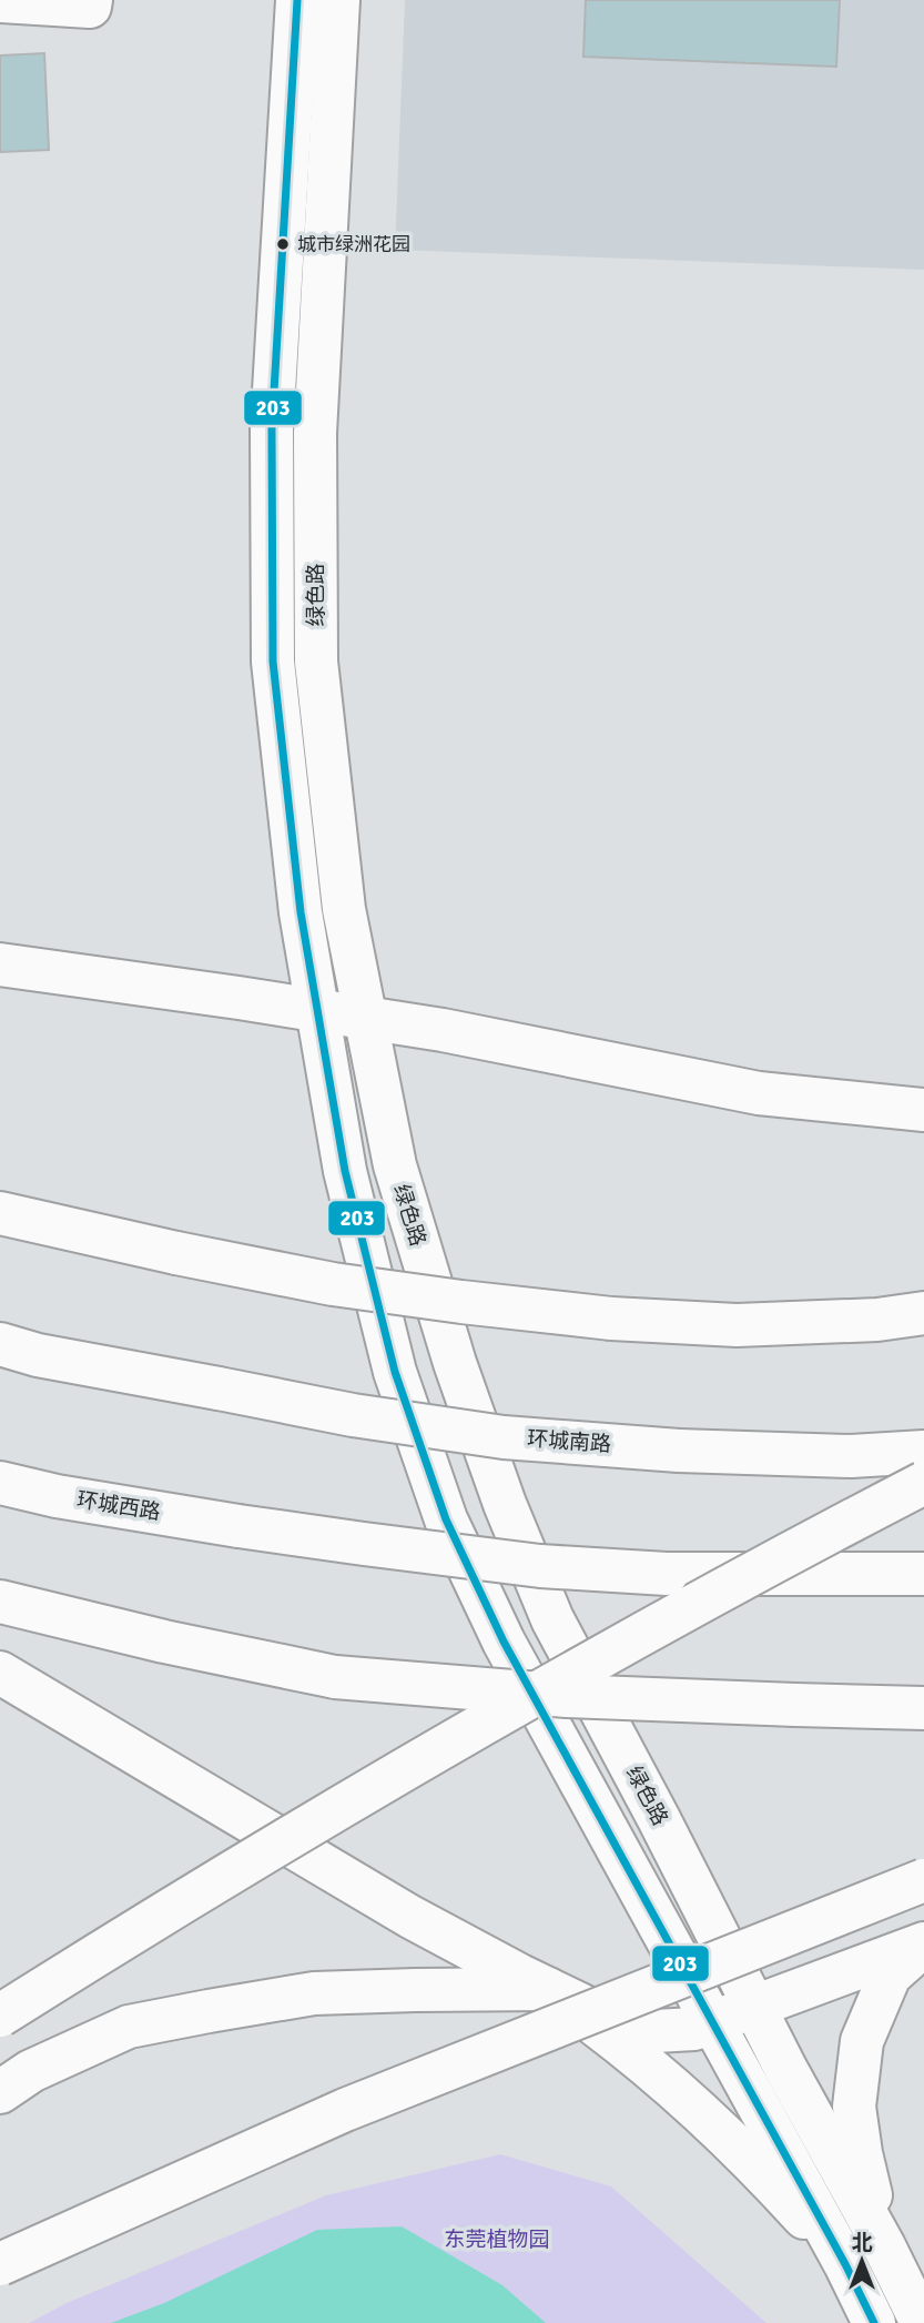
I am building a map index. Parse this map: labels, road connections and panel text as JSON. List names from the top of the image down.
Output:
{
  "streets": {
    "main road": ["绿色路", "环城南路", "环城西路"]
  },
  "parks": ["东莞植物园"],
  "places": ["城市绿洲花园"],
  "lines": ["transit line 203"],
  "north": "top"
}
